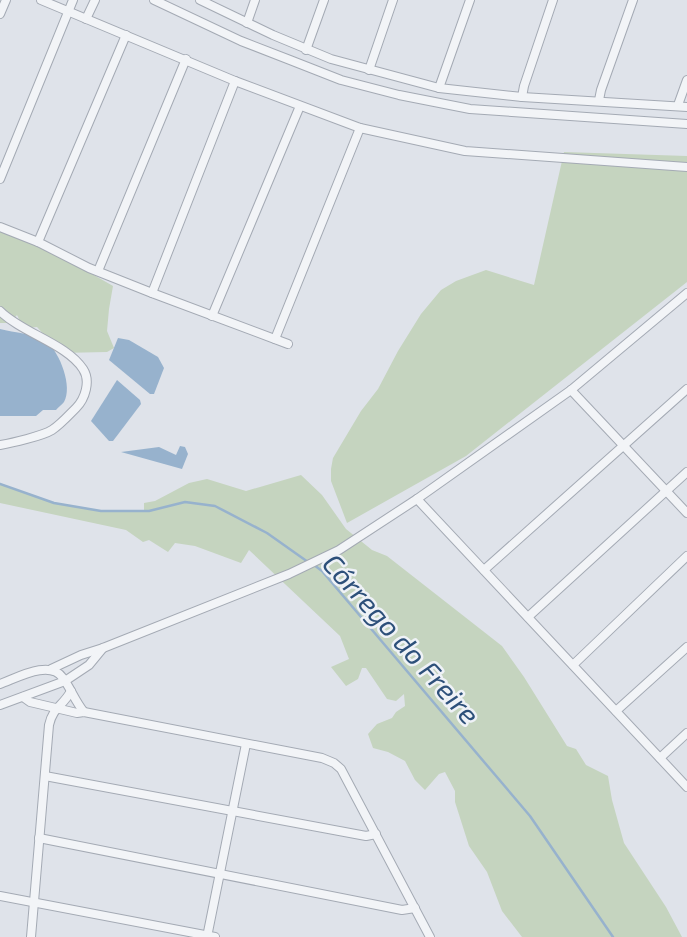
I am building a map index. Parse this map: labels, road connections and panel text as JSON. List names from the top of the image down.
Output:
{
  "water": ["Córrego do Freire"]
}
